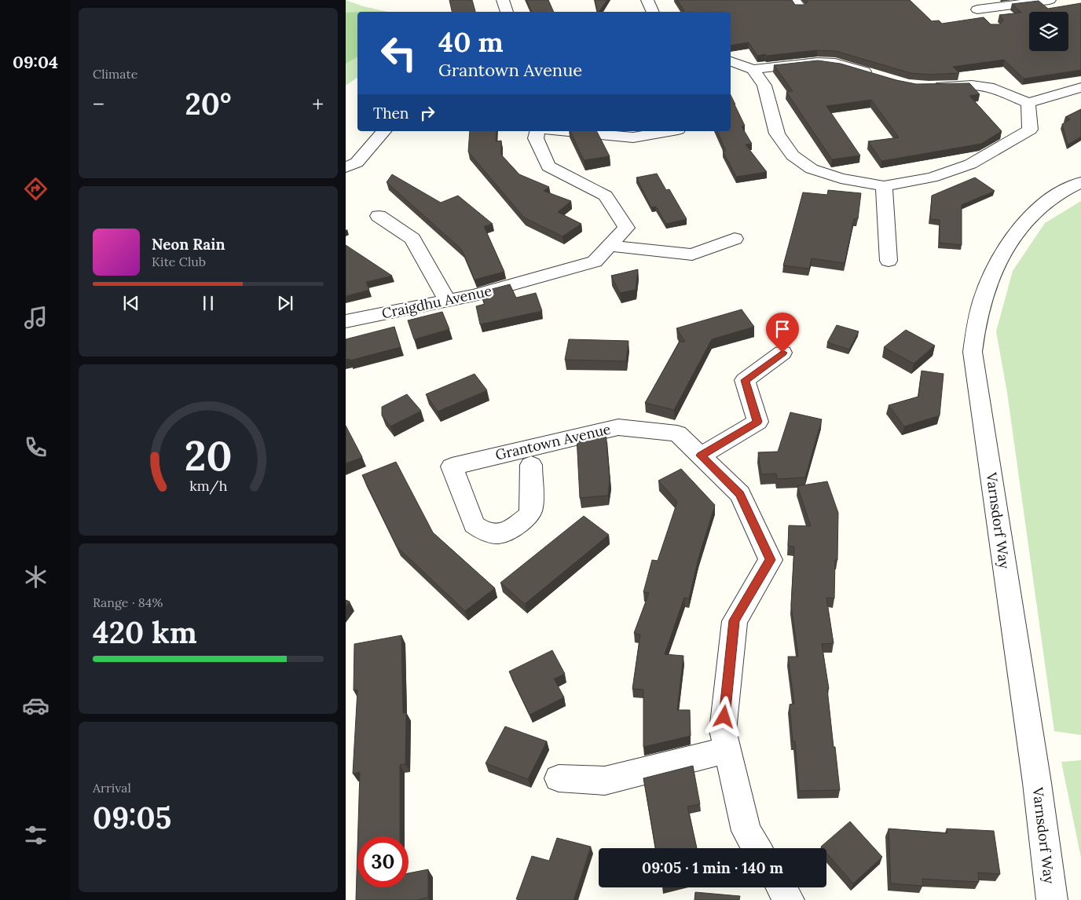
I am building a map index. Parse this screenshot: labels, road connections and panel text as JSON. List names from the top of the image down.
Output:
{
  "streets": {
    "street": ["Craigdhu Avenue", "Grantown Avenue", "Varnsdorf Way"]
  },
  "page": {
    "tabs": "09:04",
    "tile": [
      "Climate",
      ["Range · 84%", "420 km"],
      ["Arrival", "09:05"]
    ],
    "turn": ["40 m", "Grantown Avenue"],
    "heat": ["−", "20°", "+"],
    "then": "Then",
    "song": ["Neon Rain", "Kite Club"],
    "limit": "30",
    "trip": "09:05 · 1 min · 140 m",
    "gauge": ["20", "km/h"]
  }
}
